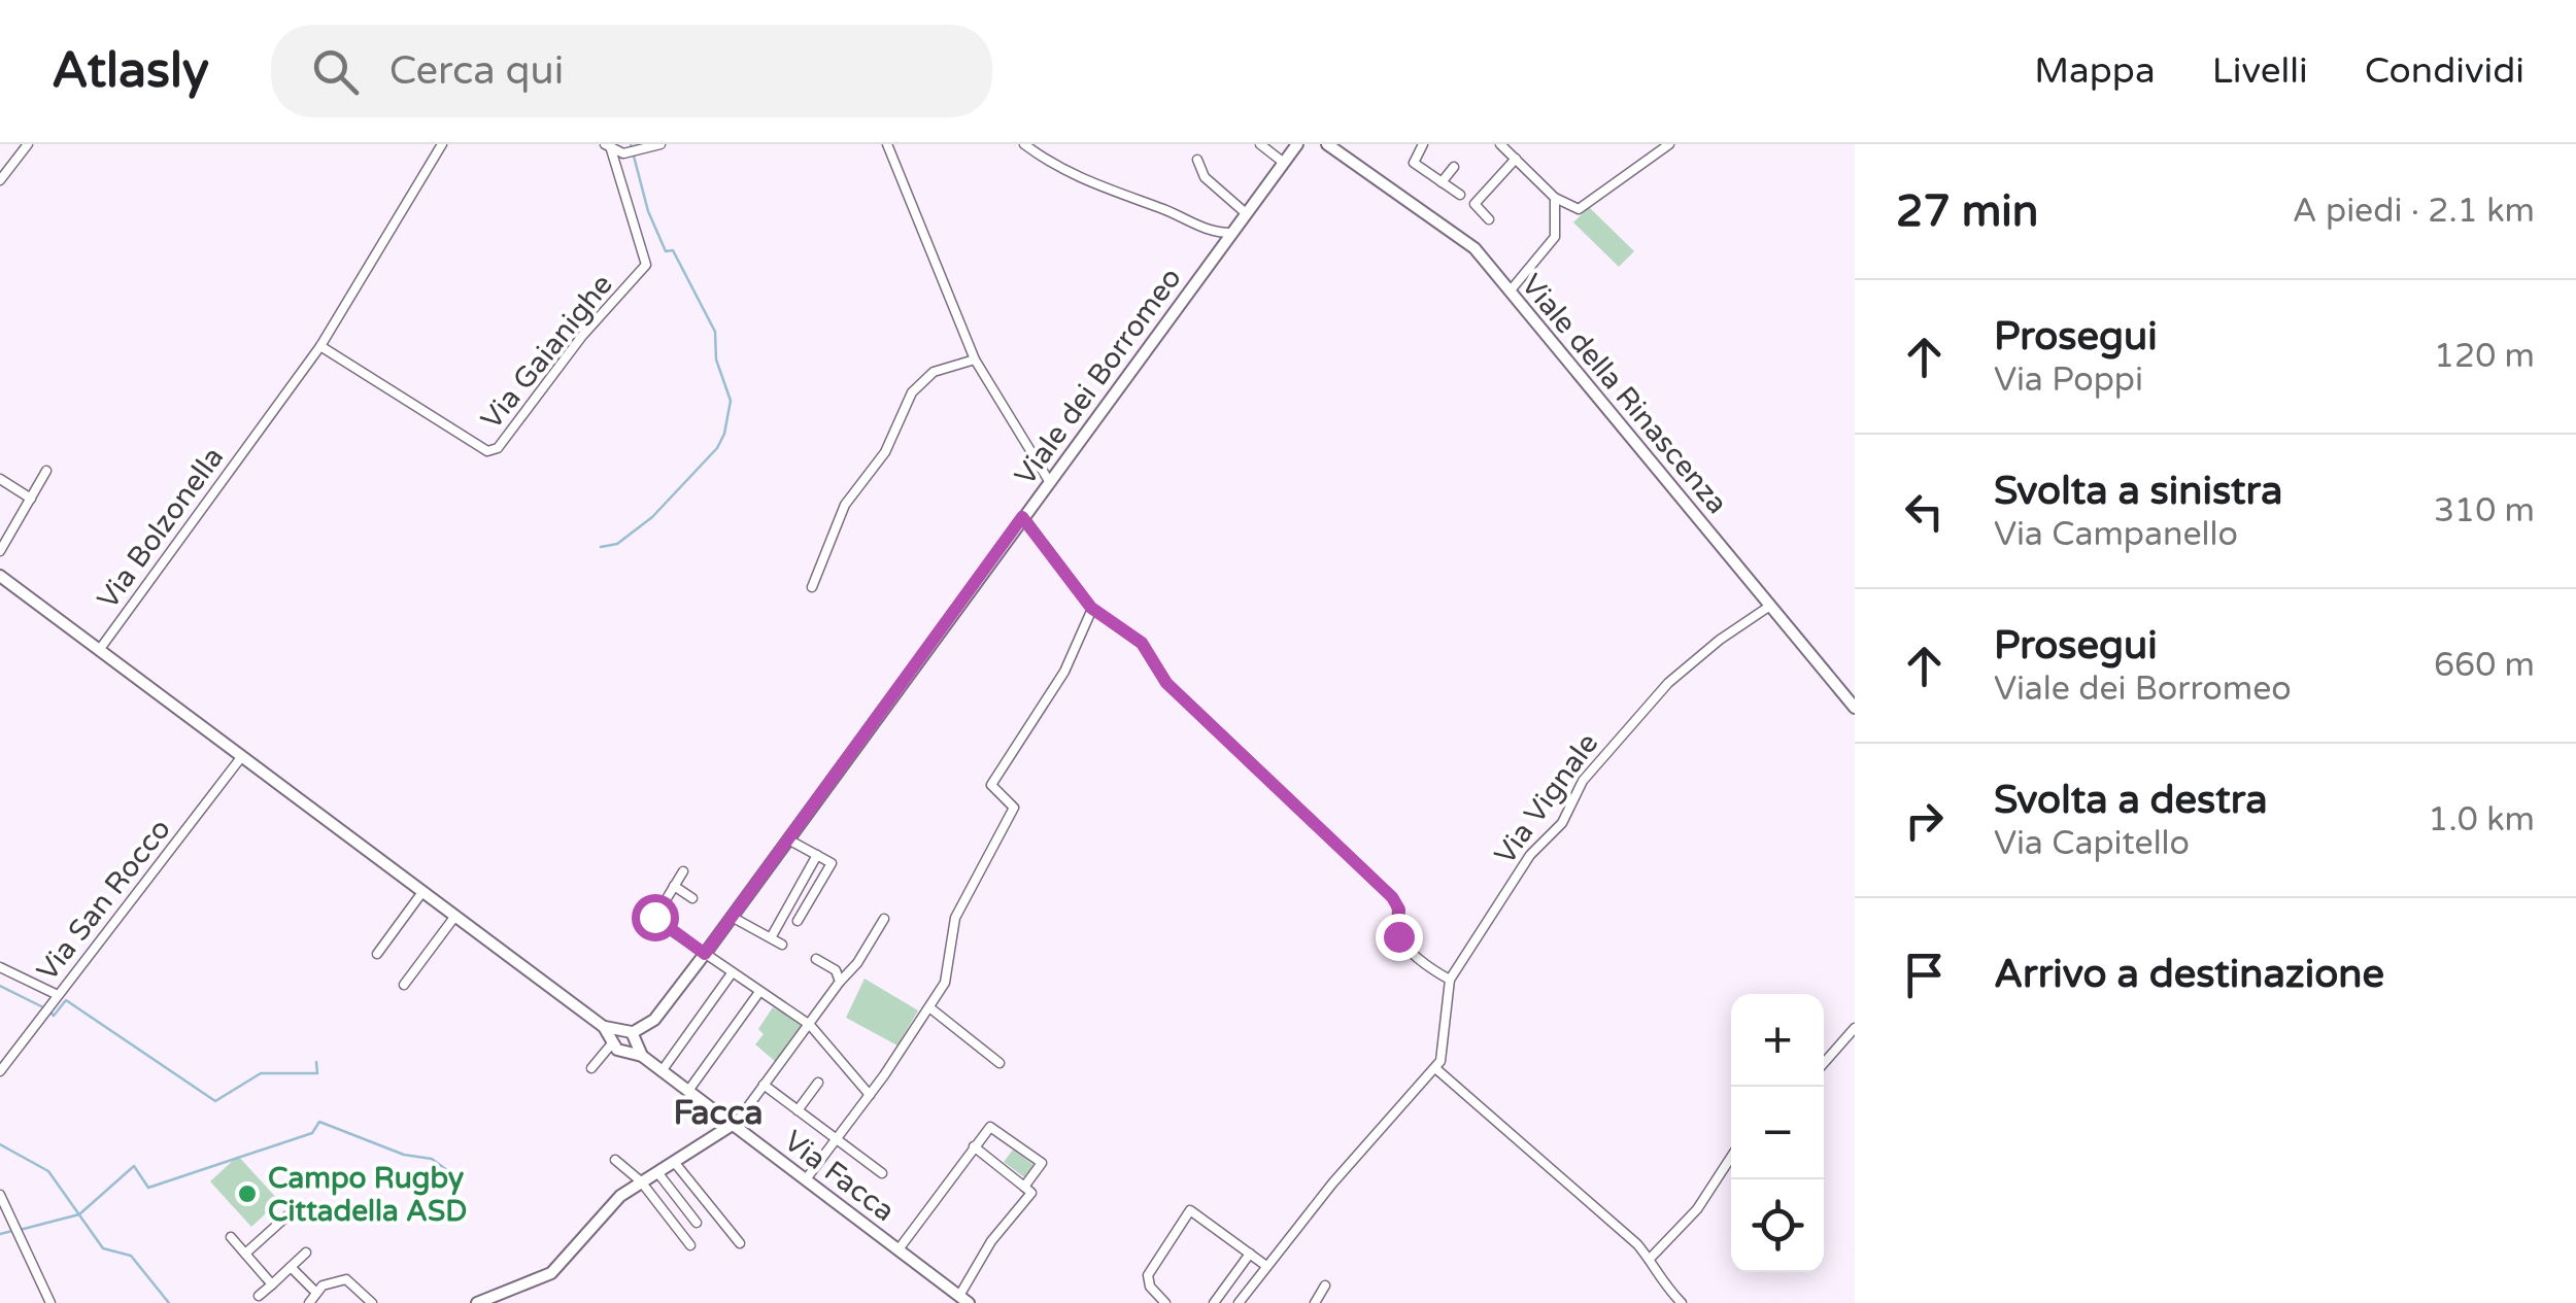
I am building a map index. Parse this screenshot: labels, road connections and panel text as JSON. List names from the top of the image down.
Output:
{
  "streets": {
    "main road": [
      "Viale dei Borromeo",
      "Viale della Rinascenza",
      "Via Bolzonella",
      "Via Facca"
    ],
    "street": ["Via Gaianighe", "Via Vignale", "Via San Rocco"]
  },
  "crossings": [
    ["Via Gaianighe", "Via Bolzonella"],
    ["Viale dei Borromeo", "Via Bolzonella"],
    ["Viale dei Borromeo", "Via Facca"],
    ["Viale della Rinascenza", "Via Vignale"],
    ["Via Bolzonella", "Via San Rocco"],
    ["Via Bolzonella", "Via Facca"]
  ],
  "districts": ["Facca"],
  "places": ["Campo Rugby Cittadella ASD"],
  "page": {
    "header": "Atlasly",
    "search": "Cerca qui",
    "nav": ["Mappa", "Livelli", "Condividi"],
    "heading": ["27 min", "A piedi · 2.1 km"],
    "list": [
      ["Prosegui", "Via Poppi", "120 m"],
      ["Svolta a sinistra", "Via Campanello", "310 m"],
      ["Prosegui", "Viale dei Borromeo", "660 m"],
      ["Svolta a destra", "Via Capitello", "1.0 km"],
      "Arrivo a destinazione"
    ],
    "map_buttons": ["+", "−"]
  }
}
